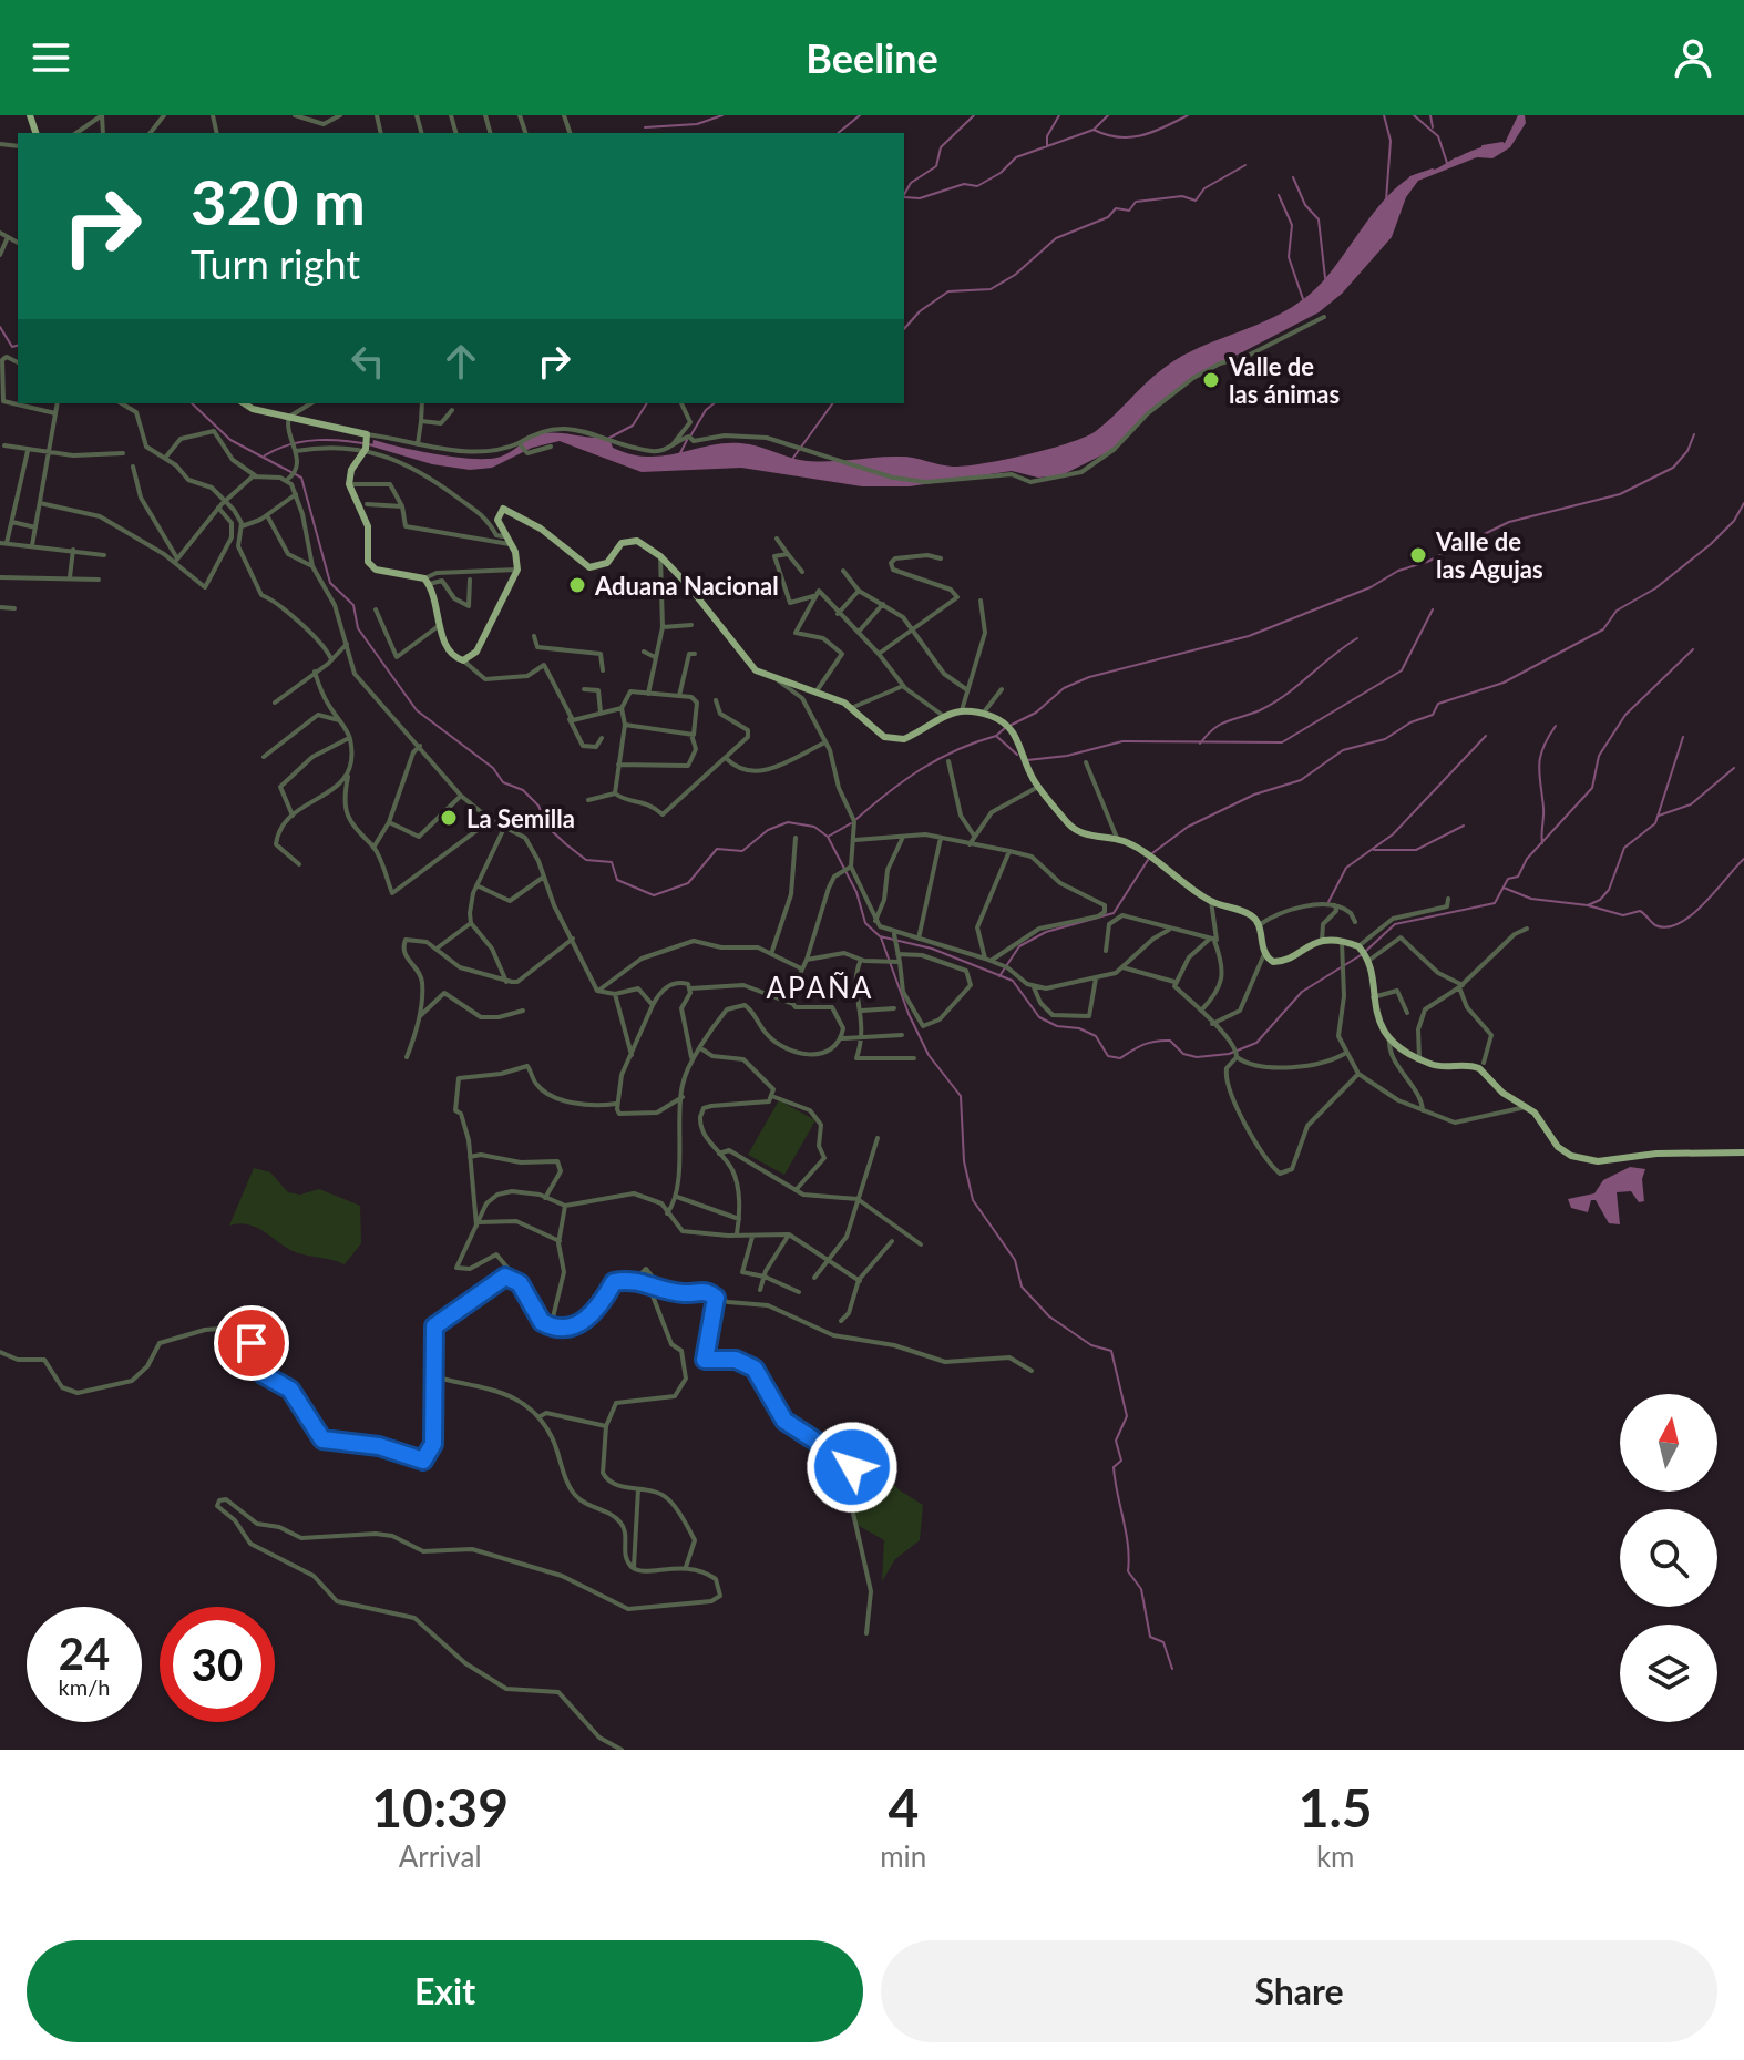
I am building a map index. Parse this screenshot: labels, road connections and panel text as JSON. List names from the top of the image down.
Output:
{
  "districts": ["APAÑA"],
  "places": [
    "Valle de las ánimas",
    "Valle de las Agujas",
    "Aduana Nacional",
    "La Semilla"
  ],
  "north": "top",
  "page": {
    "header": "Beeline",
    "turn": ["320 m", "Turn right"],
    "speed": "24 km/h",
    "limit": "30",
    "eta": [
      "10:39",
      "Arrival",
      "4",
      "min",
      "1.5",
      "km"
    ],
    "buttons": ["Exit", "Share"]
  }
}
